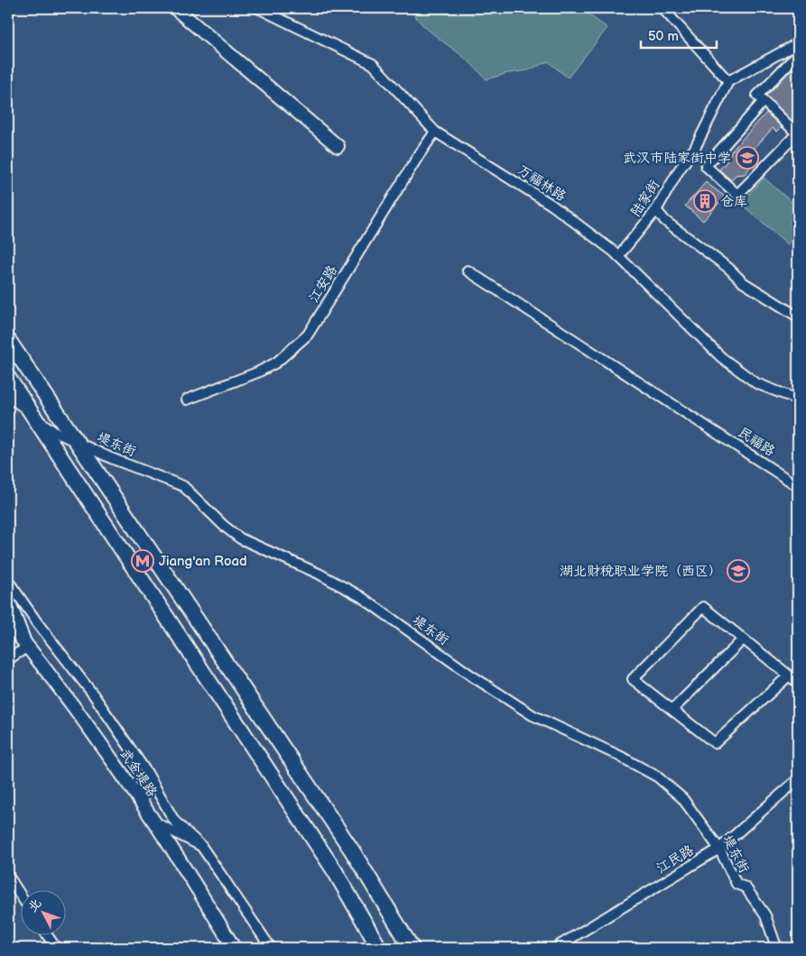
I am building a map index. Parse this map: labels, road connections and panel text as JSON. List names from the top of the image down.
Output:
{
  "streets": {
    "street": [
      "万福林路",
      "陆家街",
      "江安路",
      "民福路",
      "堤东街",
      "武金堤路",
      "江民路"
    ]
  },
  "crossings": [
    ["万福林路", "陆家街"],
    ["万福林路", "江安路"],
    ["堤东街", "江民路"]
  ],
  "places": {
    "school or university": ["武汉市陆家街中学", "湖北财税职业学院（西区）"],
    "building": ["仓库"],
    "metro station": ["Jiang'an Road"]
  },
  "scale_bar": "50 m",
  "north": "top left"
}
